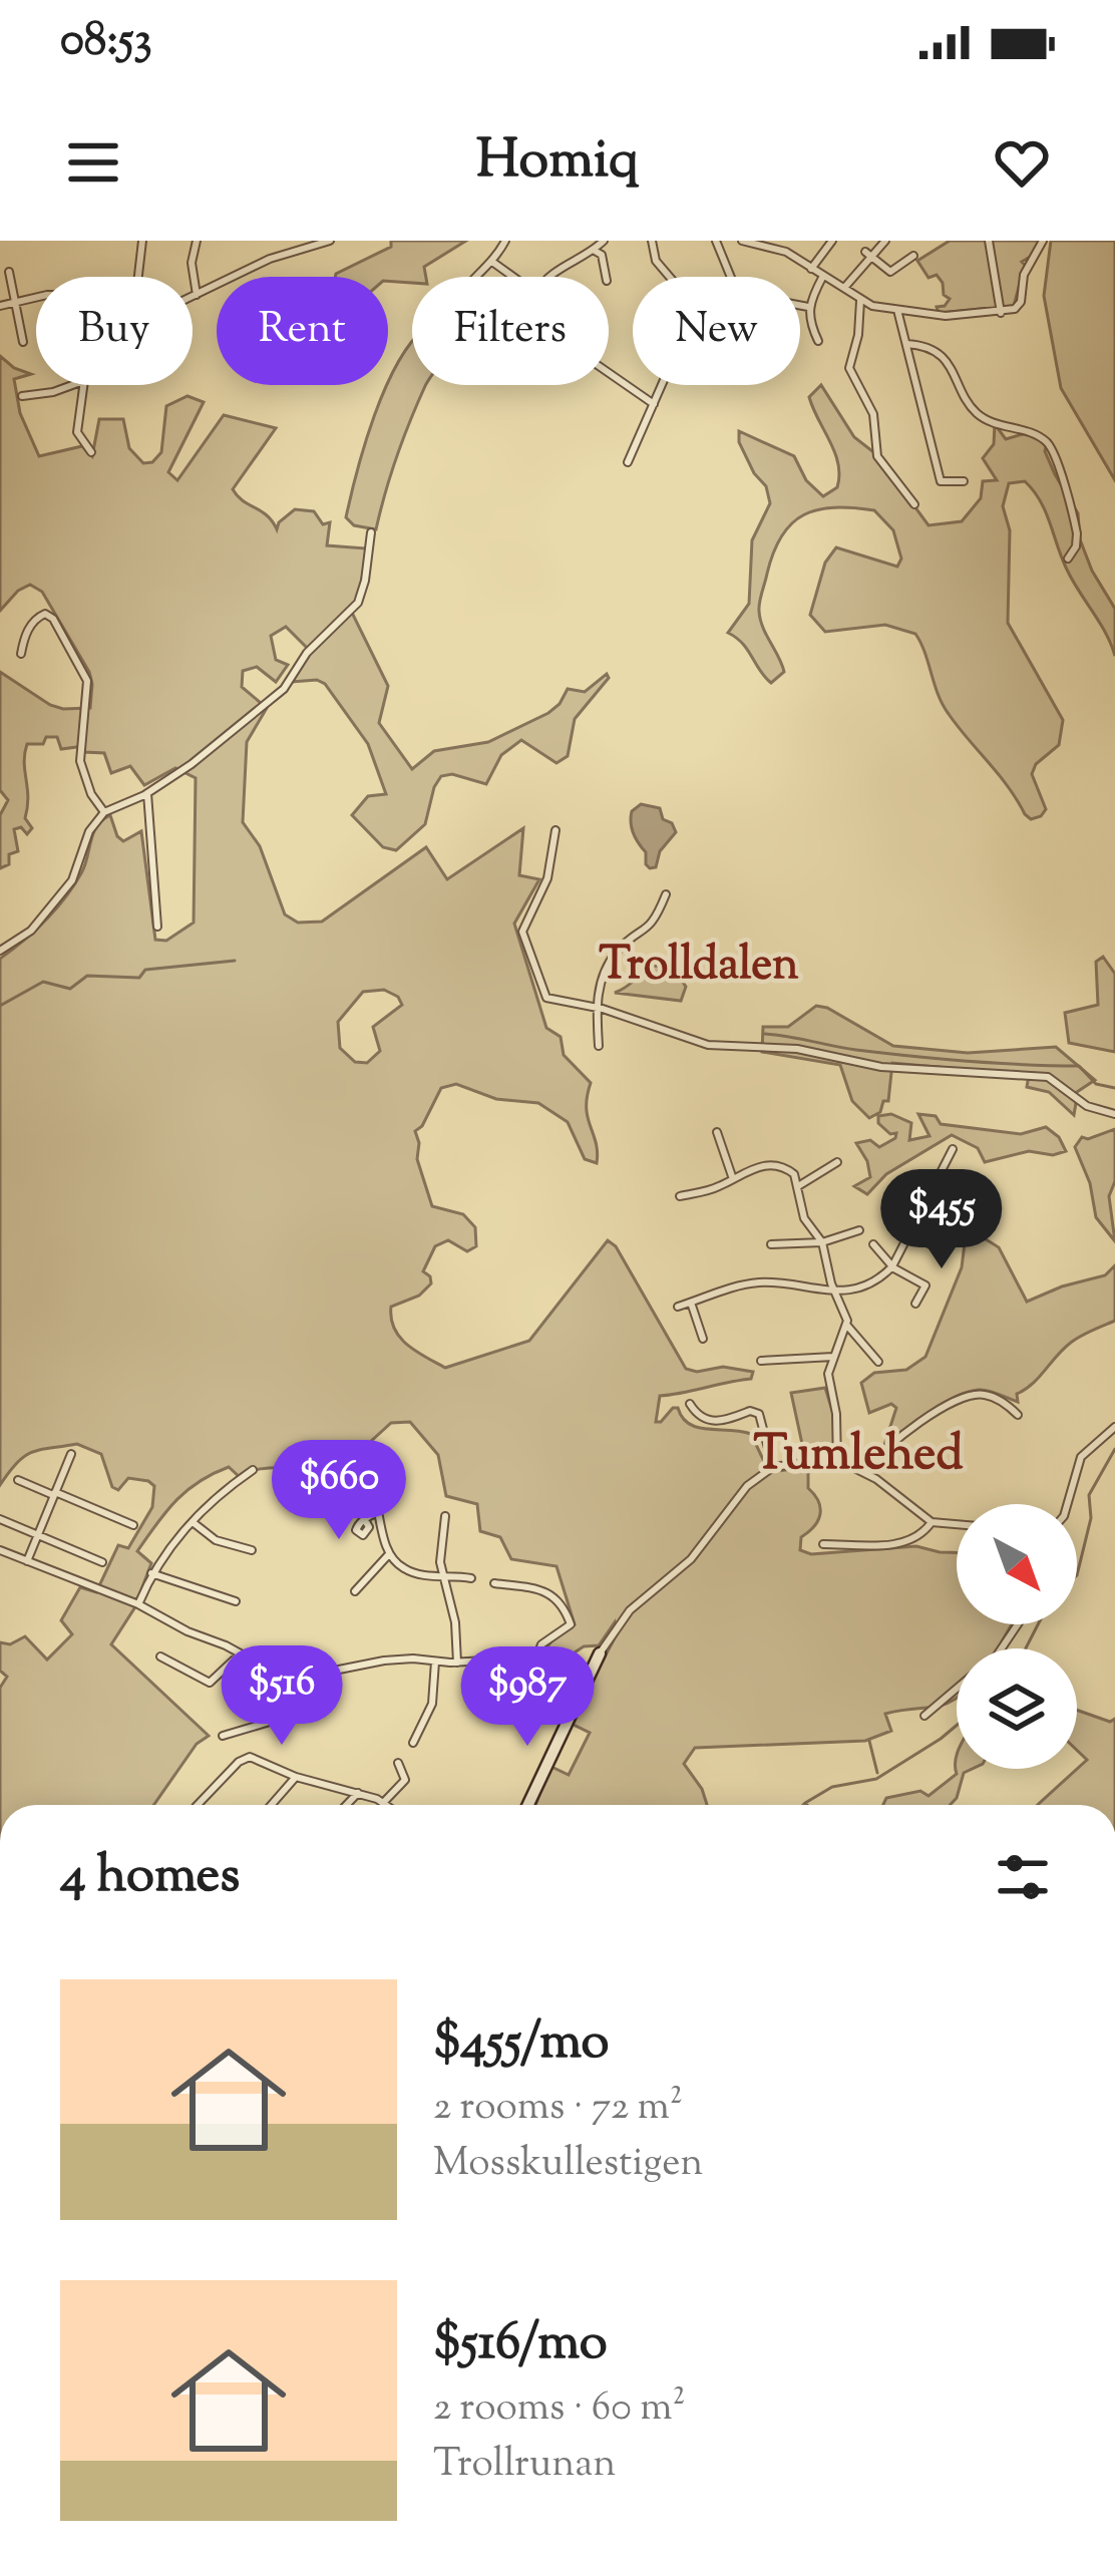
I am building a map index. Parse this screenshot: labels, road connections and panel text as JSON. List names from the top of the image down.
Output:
{
  "districts": ["Trolldalen", "Tumlehed"],
  "north": "bottom right",
  "page": {
    "status": "08:53",
    "header": "Homiq",
    "chip": [
      "Buy",
      "Rent",
      "Filters",
      "New"
    ],
    "price": [
      "$455",
      "$660",
      "$516",
      "$987"
    ],
    "heading": "4 homes",
    "list": [
      {
        "name": "$455/mo",
        "note": "2 rooms · 72 m² · Mosskullestigen"
      },
      {
        "name": "$516/mo",
        "note": "2 rooms · 60 m² · Trollrunan"
      }
    ]
  }
}
